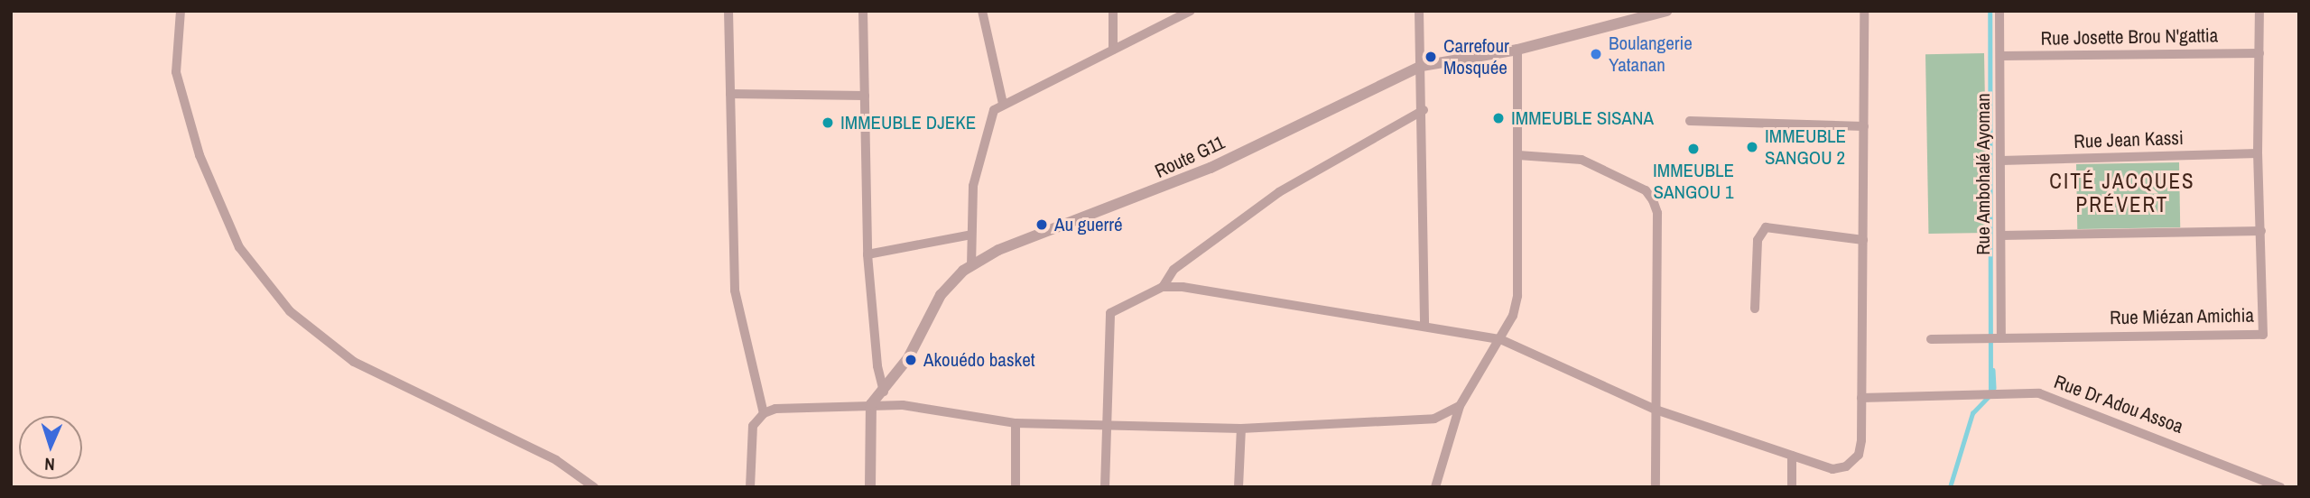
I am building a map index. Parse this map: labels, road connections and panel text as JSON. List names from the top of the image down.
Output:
{
  "streets": {
    "street": [
      "Rue Josette Brou N'gattia",
      "Rue Jean Kassi",
      "Route G11",
      "Rue Ambohalé Ayoman",
      "Rue Miézan Amichia",
      "Rue Dr Adou Assoa"
    ]
  },
  "crossings": [
    ["Rue Josette Brou N'gattia", "Rue Ambohalé Ayoman"],
    ["Rue Josette Brou N'gattia", "Rue Miézan Amichia"],
    ["Rue Jean Kassi", "Rue Ambohalé Ayoman"],
    ["Rue Jean Kassi", "Rue Miézan Amichia"],
    ["Rue Ambohalé Ayoman", "Rue Miézan Amichia"]
  ],
  "districts": ["CITÉ JACQUES PRÉVERT"],
  "places": [
    "Boulangerie Yatanan",
    "Carrefour Mosquée",
    "IMMEUBLE SISANA",
    "IMMEUBLE DJEKE",
    "IMMEUBLE SANGOU 2",
    "IMMEUBLE SANGOU 1",
    "Au guerré",
    "Akouédo basket"
  ],
  "north": "bottom"
}
